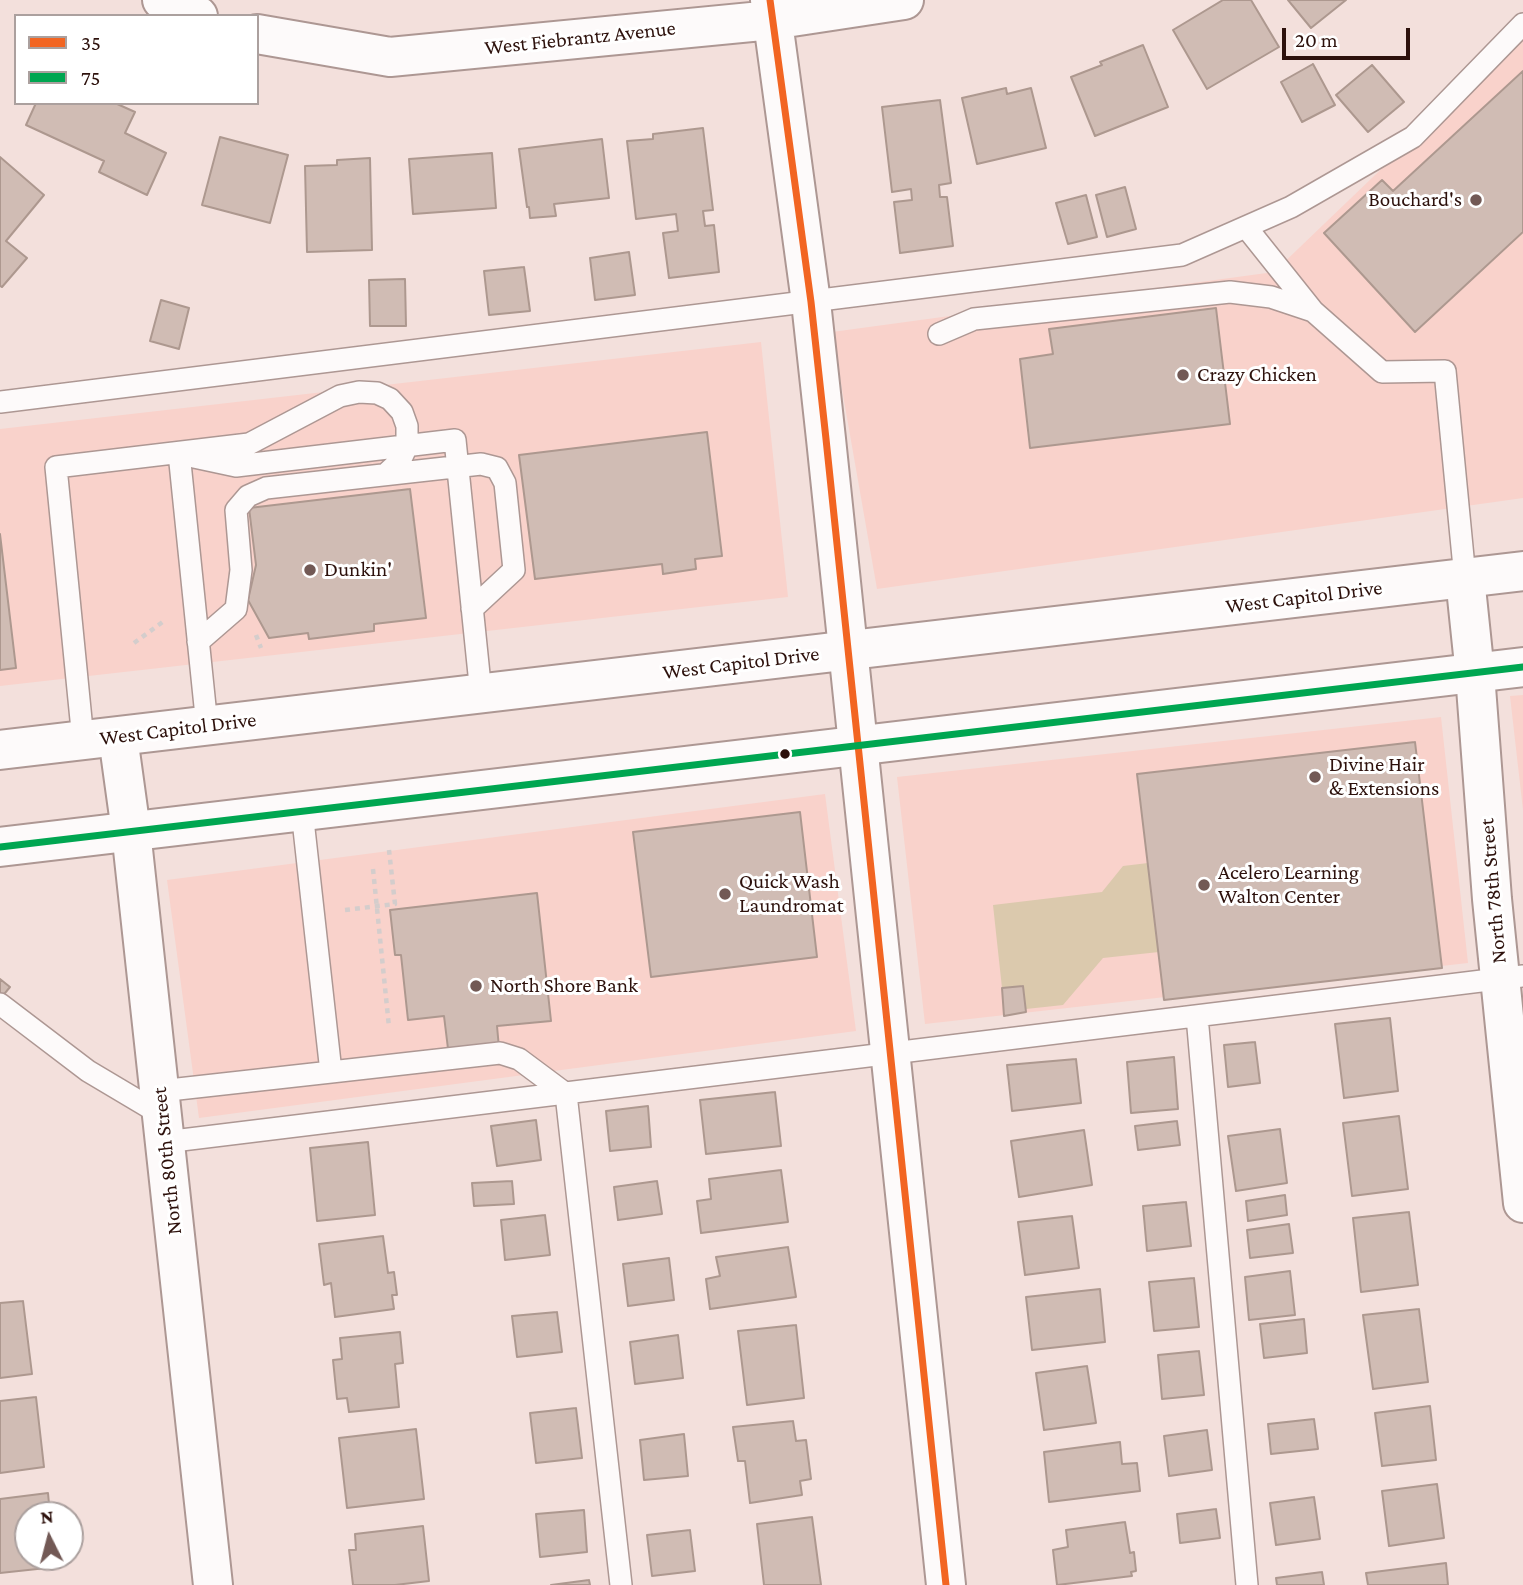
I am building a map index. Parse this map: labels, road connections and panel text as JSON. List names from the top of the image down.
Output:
{
  "streets": {
    "street": [
      "West Fiebrantz Avenue",
      "West Capitol Drive",
      "North 78th Street",
      "North 80th Street"
    ]
  },
  "crossings": [
    ["West Capitol Drive", "North 78th Street"],
    ["West Capitol Drive", "North 80th Street"]
  ],
  "places": [
    "Bouchard's",
    "Crazy Chicken",
    "Dunkin'",
    "Divine Hair & Extensions",
    "Acelero Learning Walton Center",
    "Quick Wash Laundromat",
    "North Shore Bank"
  ],
  "lines": ["transit line 35", "transit line 75"],
  "legend": ["35", "75"],
  "scale_bar": "20 m",
  "north": "top"
}
